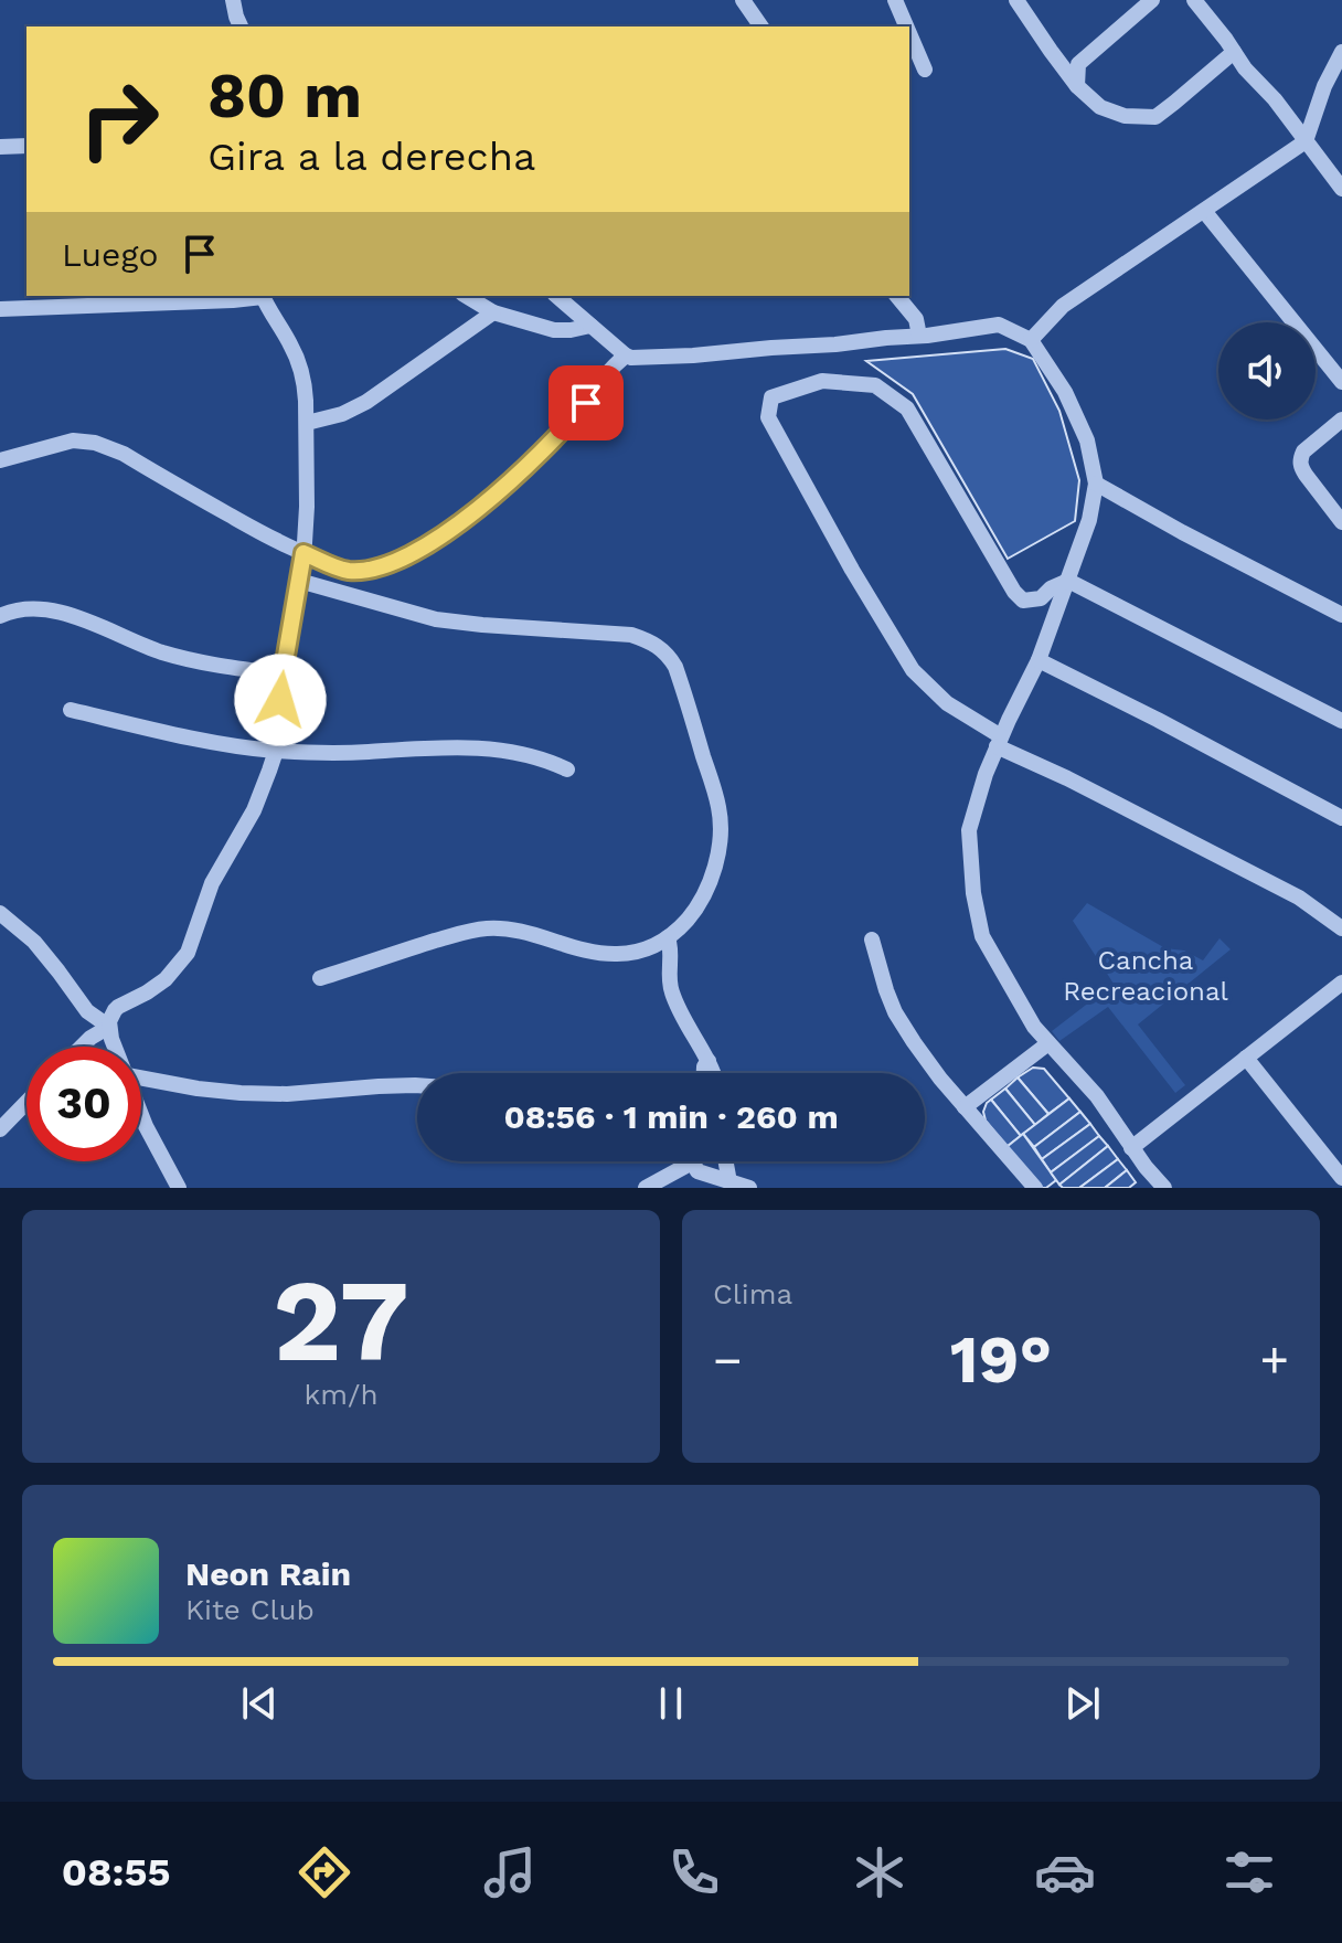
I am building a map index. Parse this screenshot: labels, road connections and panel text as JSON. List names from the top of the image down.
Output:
{
  "parks": ["Cancha Recreacional"],
  "page": {
    "turn": ["80 m", "Gira a la derecha"],
    "then": "Luego",
    "limit": "30",
    "trip": "08:56 · 1 min · 260 m",
    "tile": [
      ["27", "km/h"],
      "Clima"
    ],
    "heat": ["−", "19°", "+"],
    "song": ["Neon Rain", "Kite Club"],
    "tabs": "08:55"
  }
}
